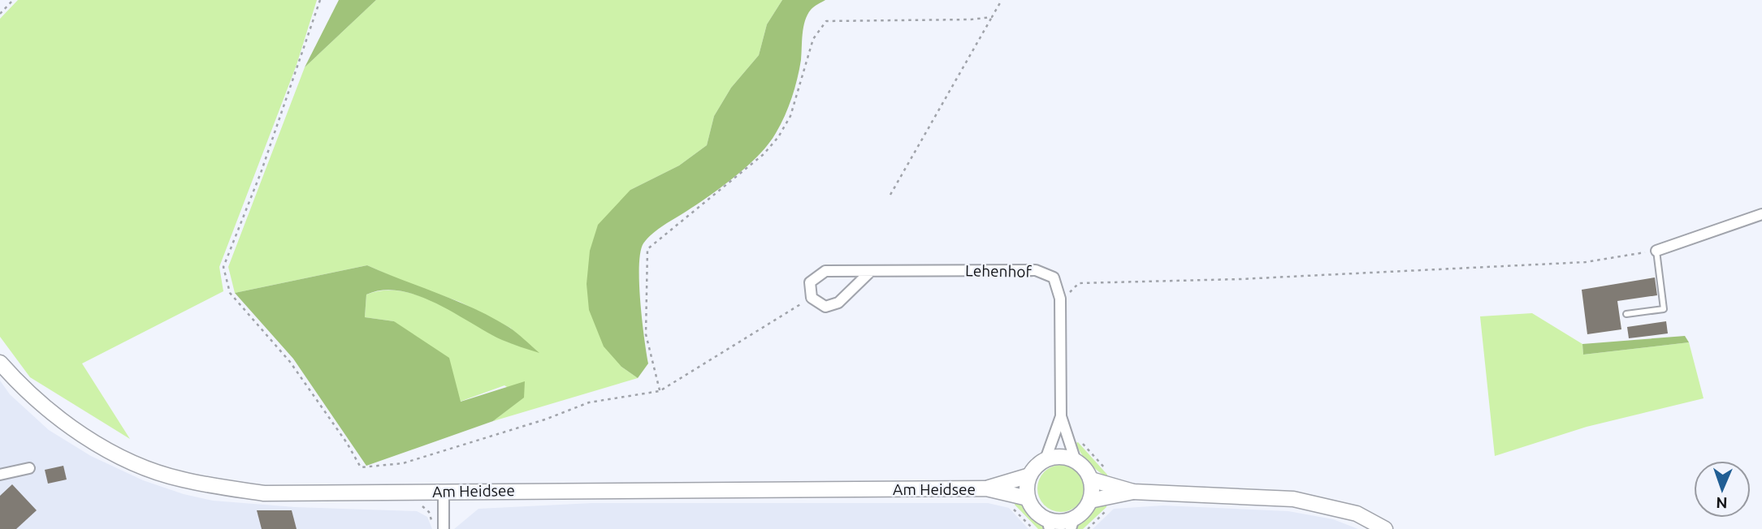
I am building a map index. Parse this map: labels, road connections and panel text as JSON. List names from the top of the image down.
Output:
{
  "streets": {
    "main road": ["Am Heidsee"],
    "street": ["Lehenhof"]
  },
  "crossings": [
    ["Lehenhof", "Am Heidsee"]
  ],
  "north": "bottom"
}
